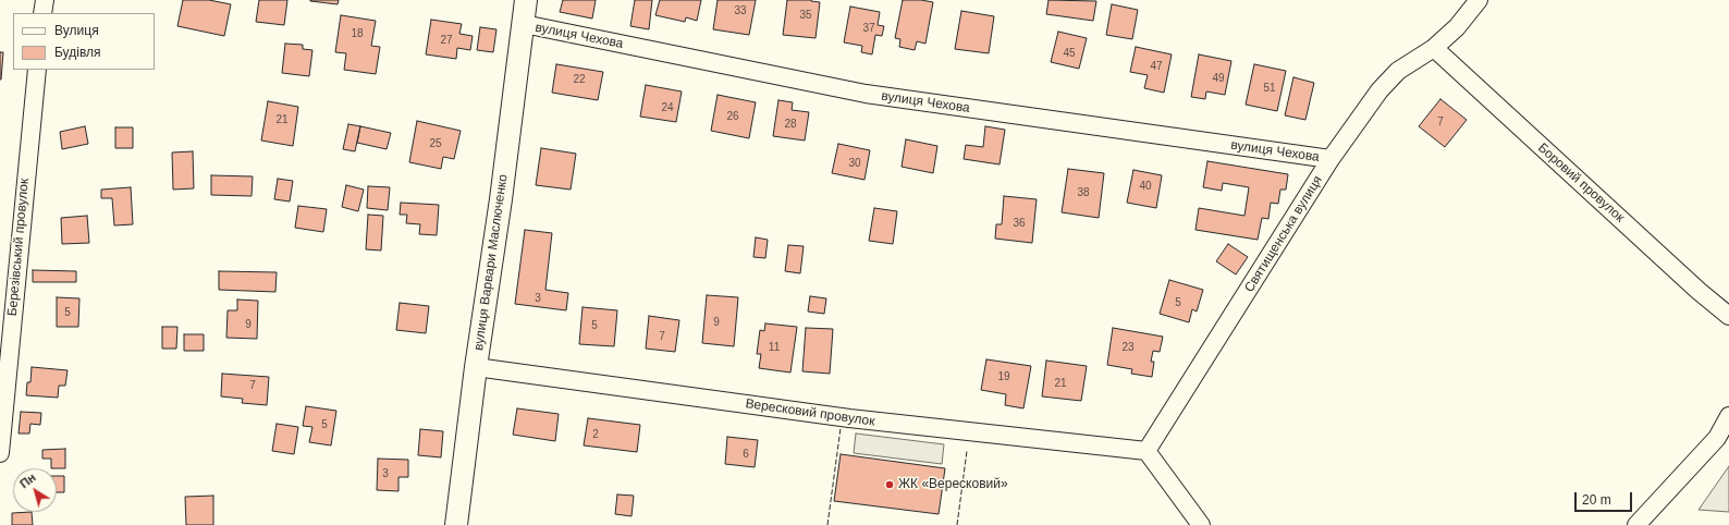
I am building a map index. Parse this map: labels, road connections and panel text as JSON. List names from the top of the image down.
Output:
{
  "streets": {
    "street": [
      "вулиця Чехова",
      "Боровий провулок",
      "Святищенська вулиця",
      "Березівський провулок",
      "вулиця Варвари Маслюченко",
      "Вересковий провулок"
    ]
  },
  "crossings": [
    ["вулиця Чехова", "Святищенська вулиця"],
    ["вулиця Чехова", "вулиця Варвари Маслюченко"],
    ["Боровий провулок", "Святищенська вулиця"],
    ["Святищенська вулиця", "Вересковий провулок"],
    ["вулиця Варвари Маслюченко", "Вересковий провулок"]
  ],
  "places": ["ЖК «Вересковий»"],
  "house_numbers": [
    "33",
    "35",
    "37",
    "18",
    "27",
    "45",
    "47",
    "49",
    "22",
    "51",
    "24",
    "26",
    "21",
    "7",
    "28",
    "25",
    "30",
    "40",
    "38",
    "36",
    "3",
    "5",
    "5",
    "9",
    "9",
    "5",
    "7",
    "11",
    "23",
    "19",
    "21",
    "7",
    "5",
    "2",
    "6",
    "3"
  ],
  "legend": ["Вулиця", "Будівля"],
  "scale_bar": "20 m",
  "north": "top left"
}
